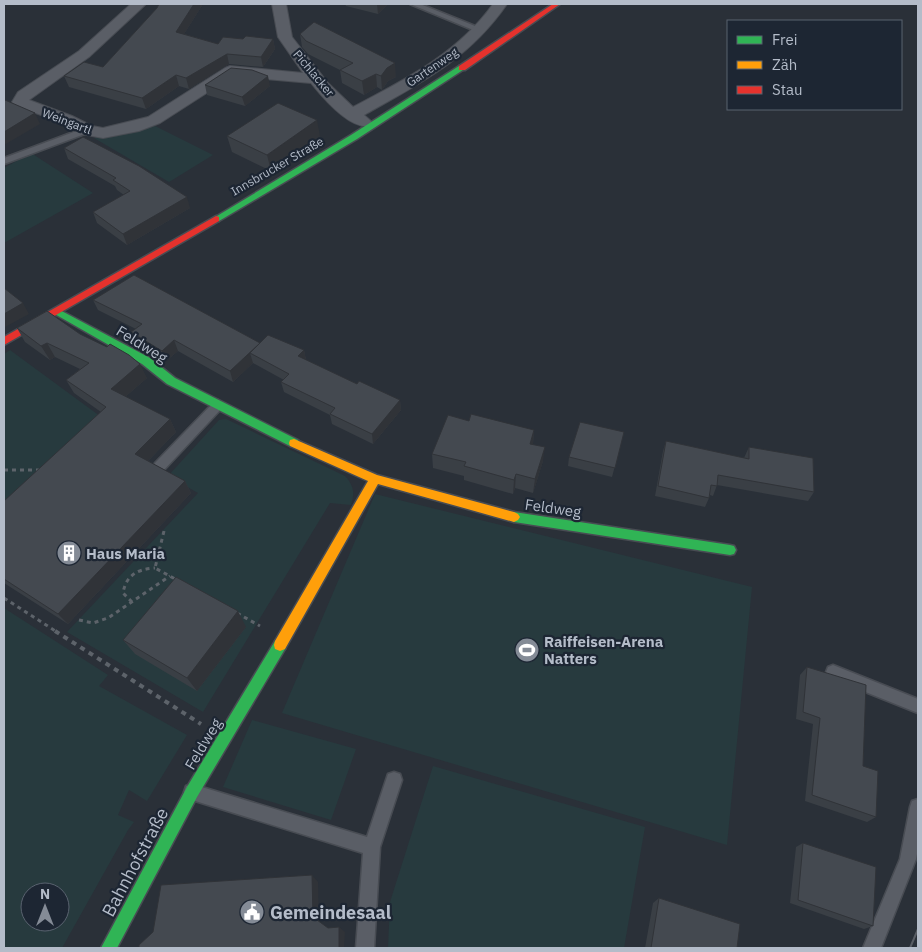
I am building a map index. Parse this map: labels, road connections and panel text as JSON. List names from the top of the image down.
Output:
{
  "streets": {
    "street": [
      "Gartenweg",
      "Pichlacker",
      "Weingartl",
      "Innsbrucker Straße",
      "Feldweg",
      "Bahnhofstraße"
    ]
  },
  "crossings": [
    ["Gartenweg", "Pichlacker"],
    ["Pichlacker", "Weingartl"],
    ["Pichlacker", "Innsbrucker Straße"],
    ["Innsbrucker Straße", "Feldweg"],
    ["Feldweg", "Bahnhofstraße"]
  ],
  "places": {
    "building": ["Haus Maria"],
    "sports": ["Raiffeisen-Arena Natters"],
    "public building": ["Gemeindesaal"]
  },
  "legend": ["Frei", "Zäh", "Stau"],
  "north": "top"
}
